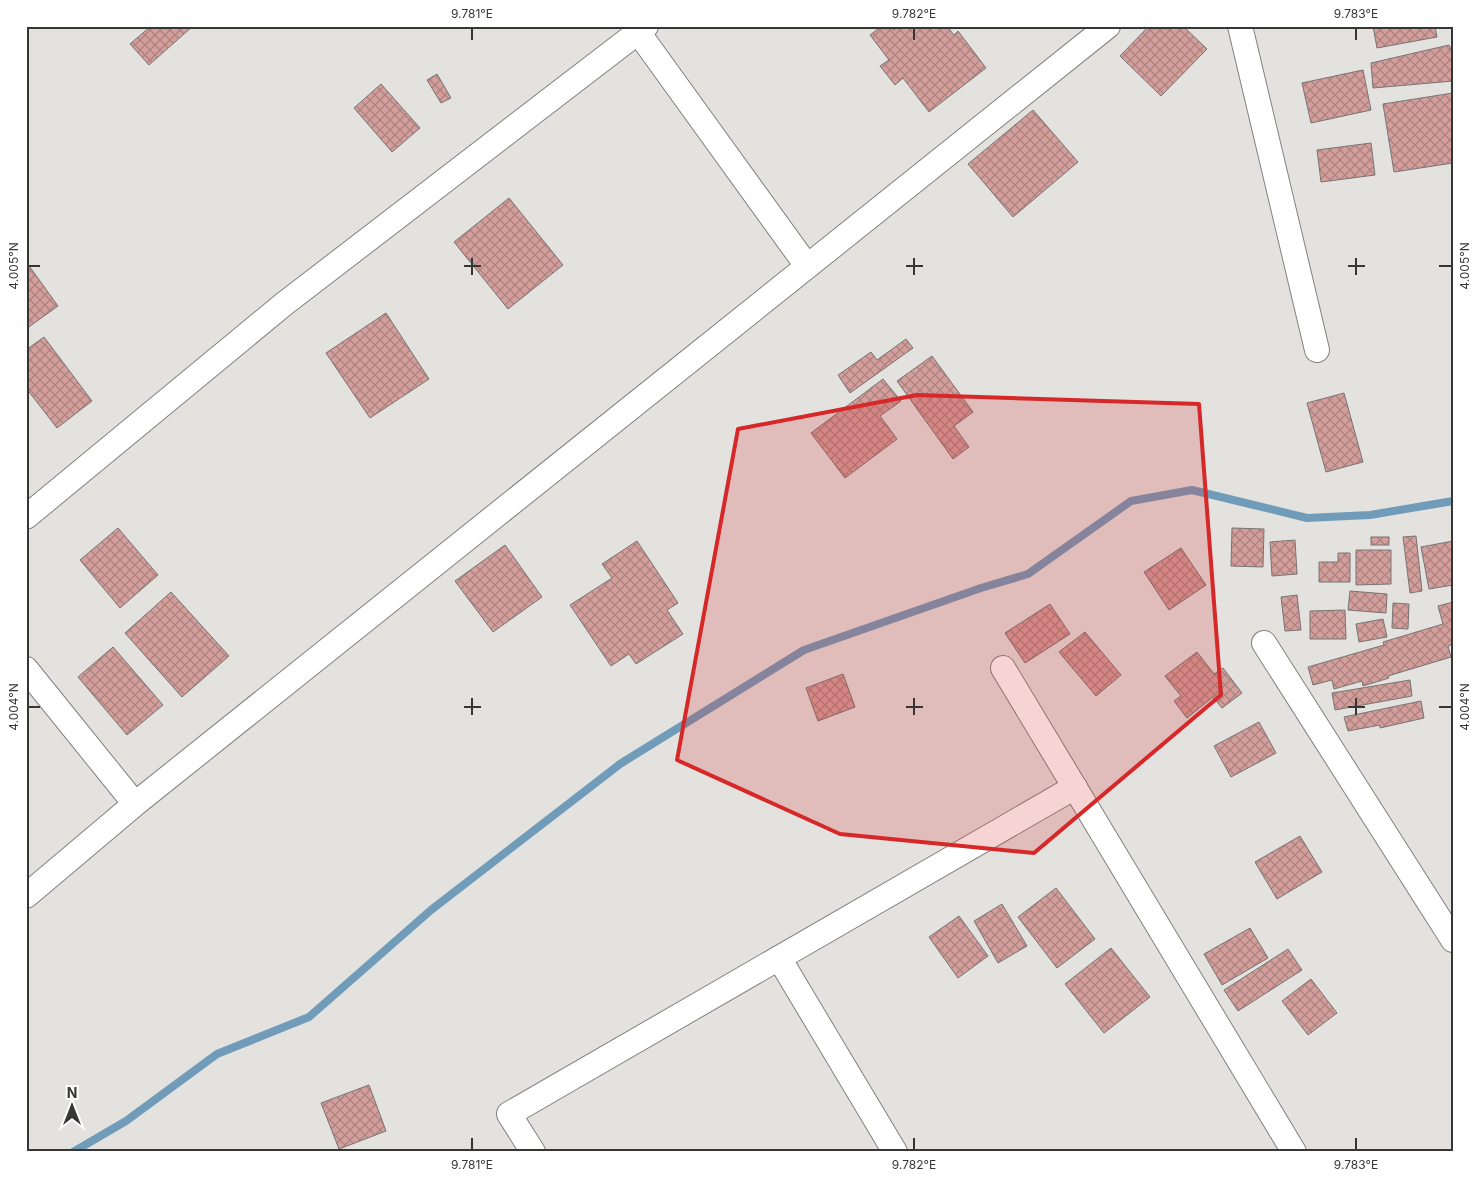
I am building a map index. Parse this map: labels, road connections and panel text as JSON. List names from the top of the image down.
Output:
{
  "north": "top",
  "coordinates": [
    "9.781°E",
    "9.782°E",
    "9.783°E",
    "4.005°N",
    "4.004°N"
  ]
}
